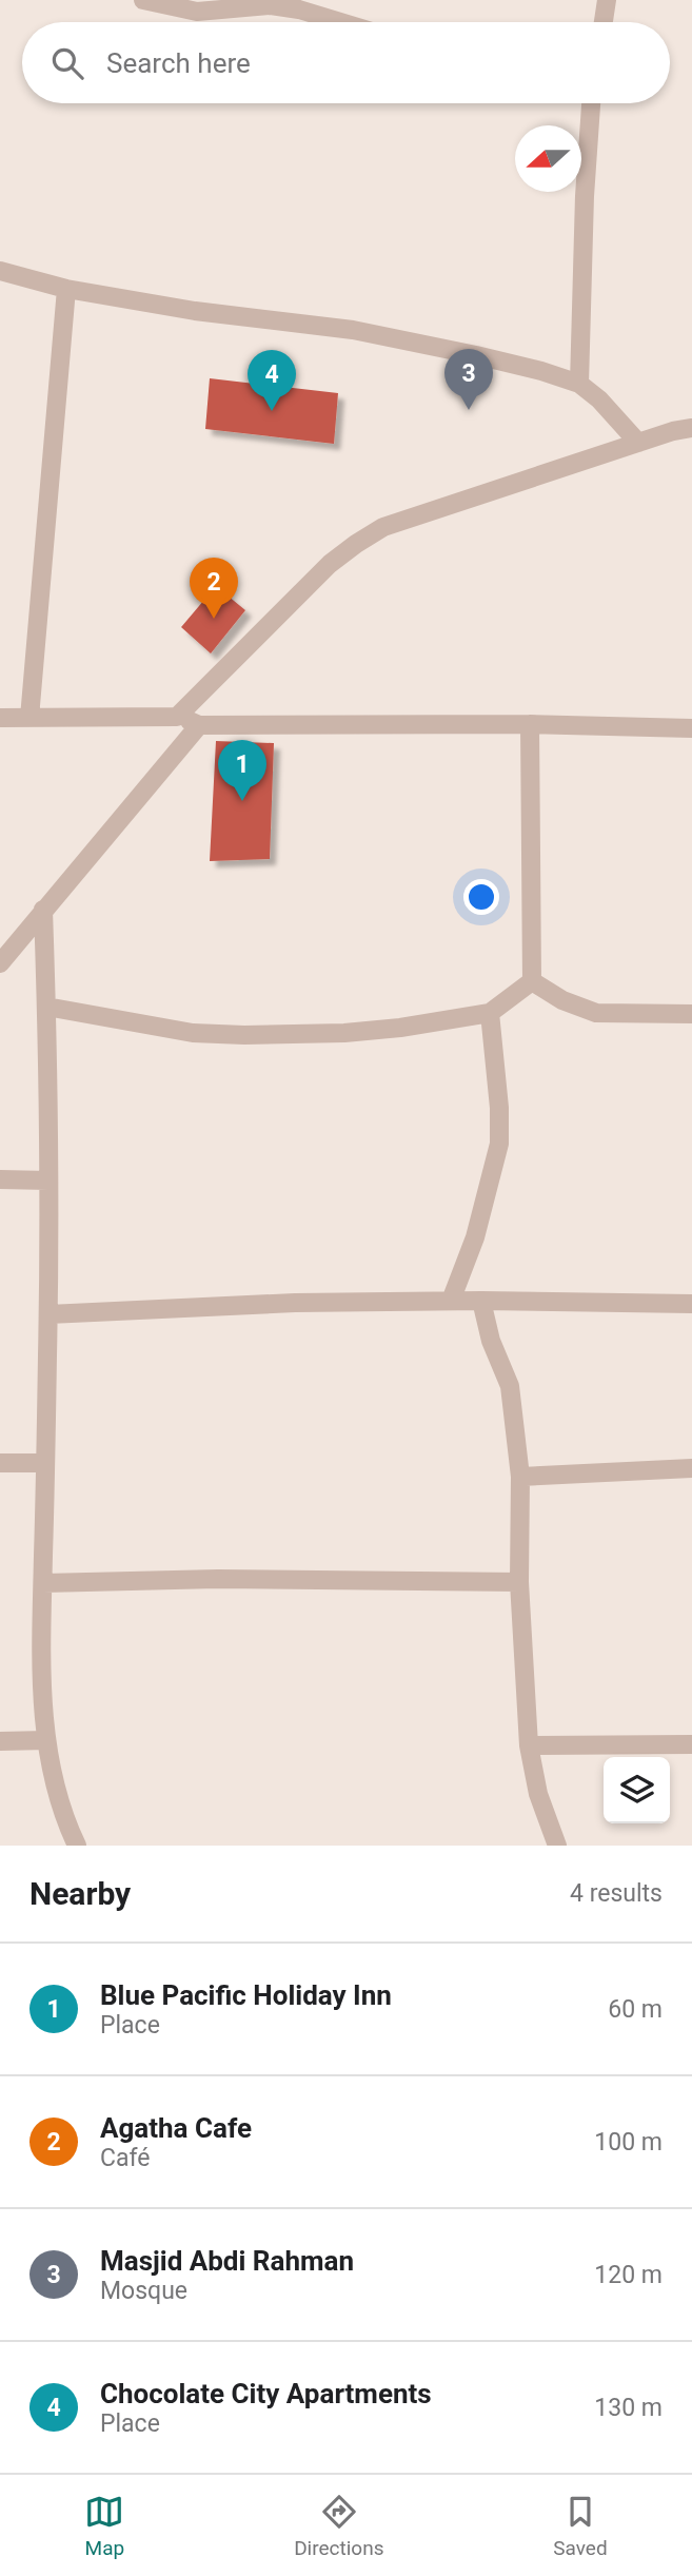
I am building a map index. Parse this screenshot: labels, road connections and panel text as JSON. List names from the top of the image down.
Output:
{
  "north": "left",
  "page": {
    "search": "Search here",
    "pins": [
      "3",
      "4",
      "2",
      "1"
    ],
    "heading": ["Nearby", "4 results"],
    "list": [
      {
        "mark": "1",
        "name": "Blue Pacific Holiday Inn",
        "note": "Place",
        "value": "60 m"
      },
      {
        "mark": "2",
        "name": "Agatha Cafe",
        "note": "Café",
        "value": "100 m"
      },
      {
        "mark": "3",
        "name": "Masjid Abdi Rahman",
        "note": "Mosque",
        "value": "120 m"
      },
      {
        "mark": "4",
        "name": "Chocolate City Apartments",
        "note": "Place",
        "value": "130 m"
      }
    ],
    "nav": ["Map", "Directions", "Saved"]
  }
}
